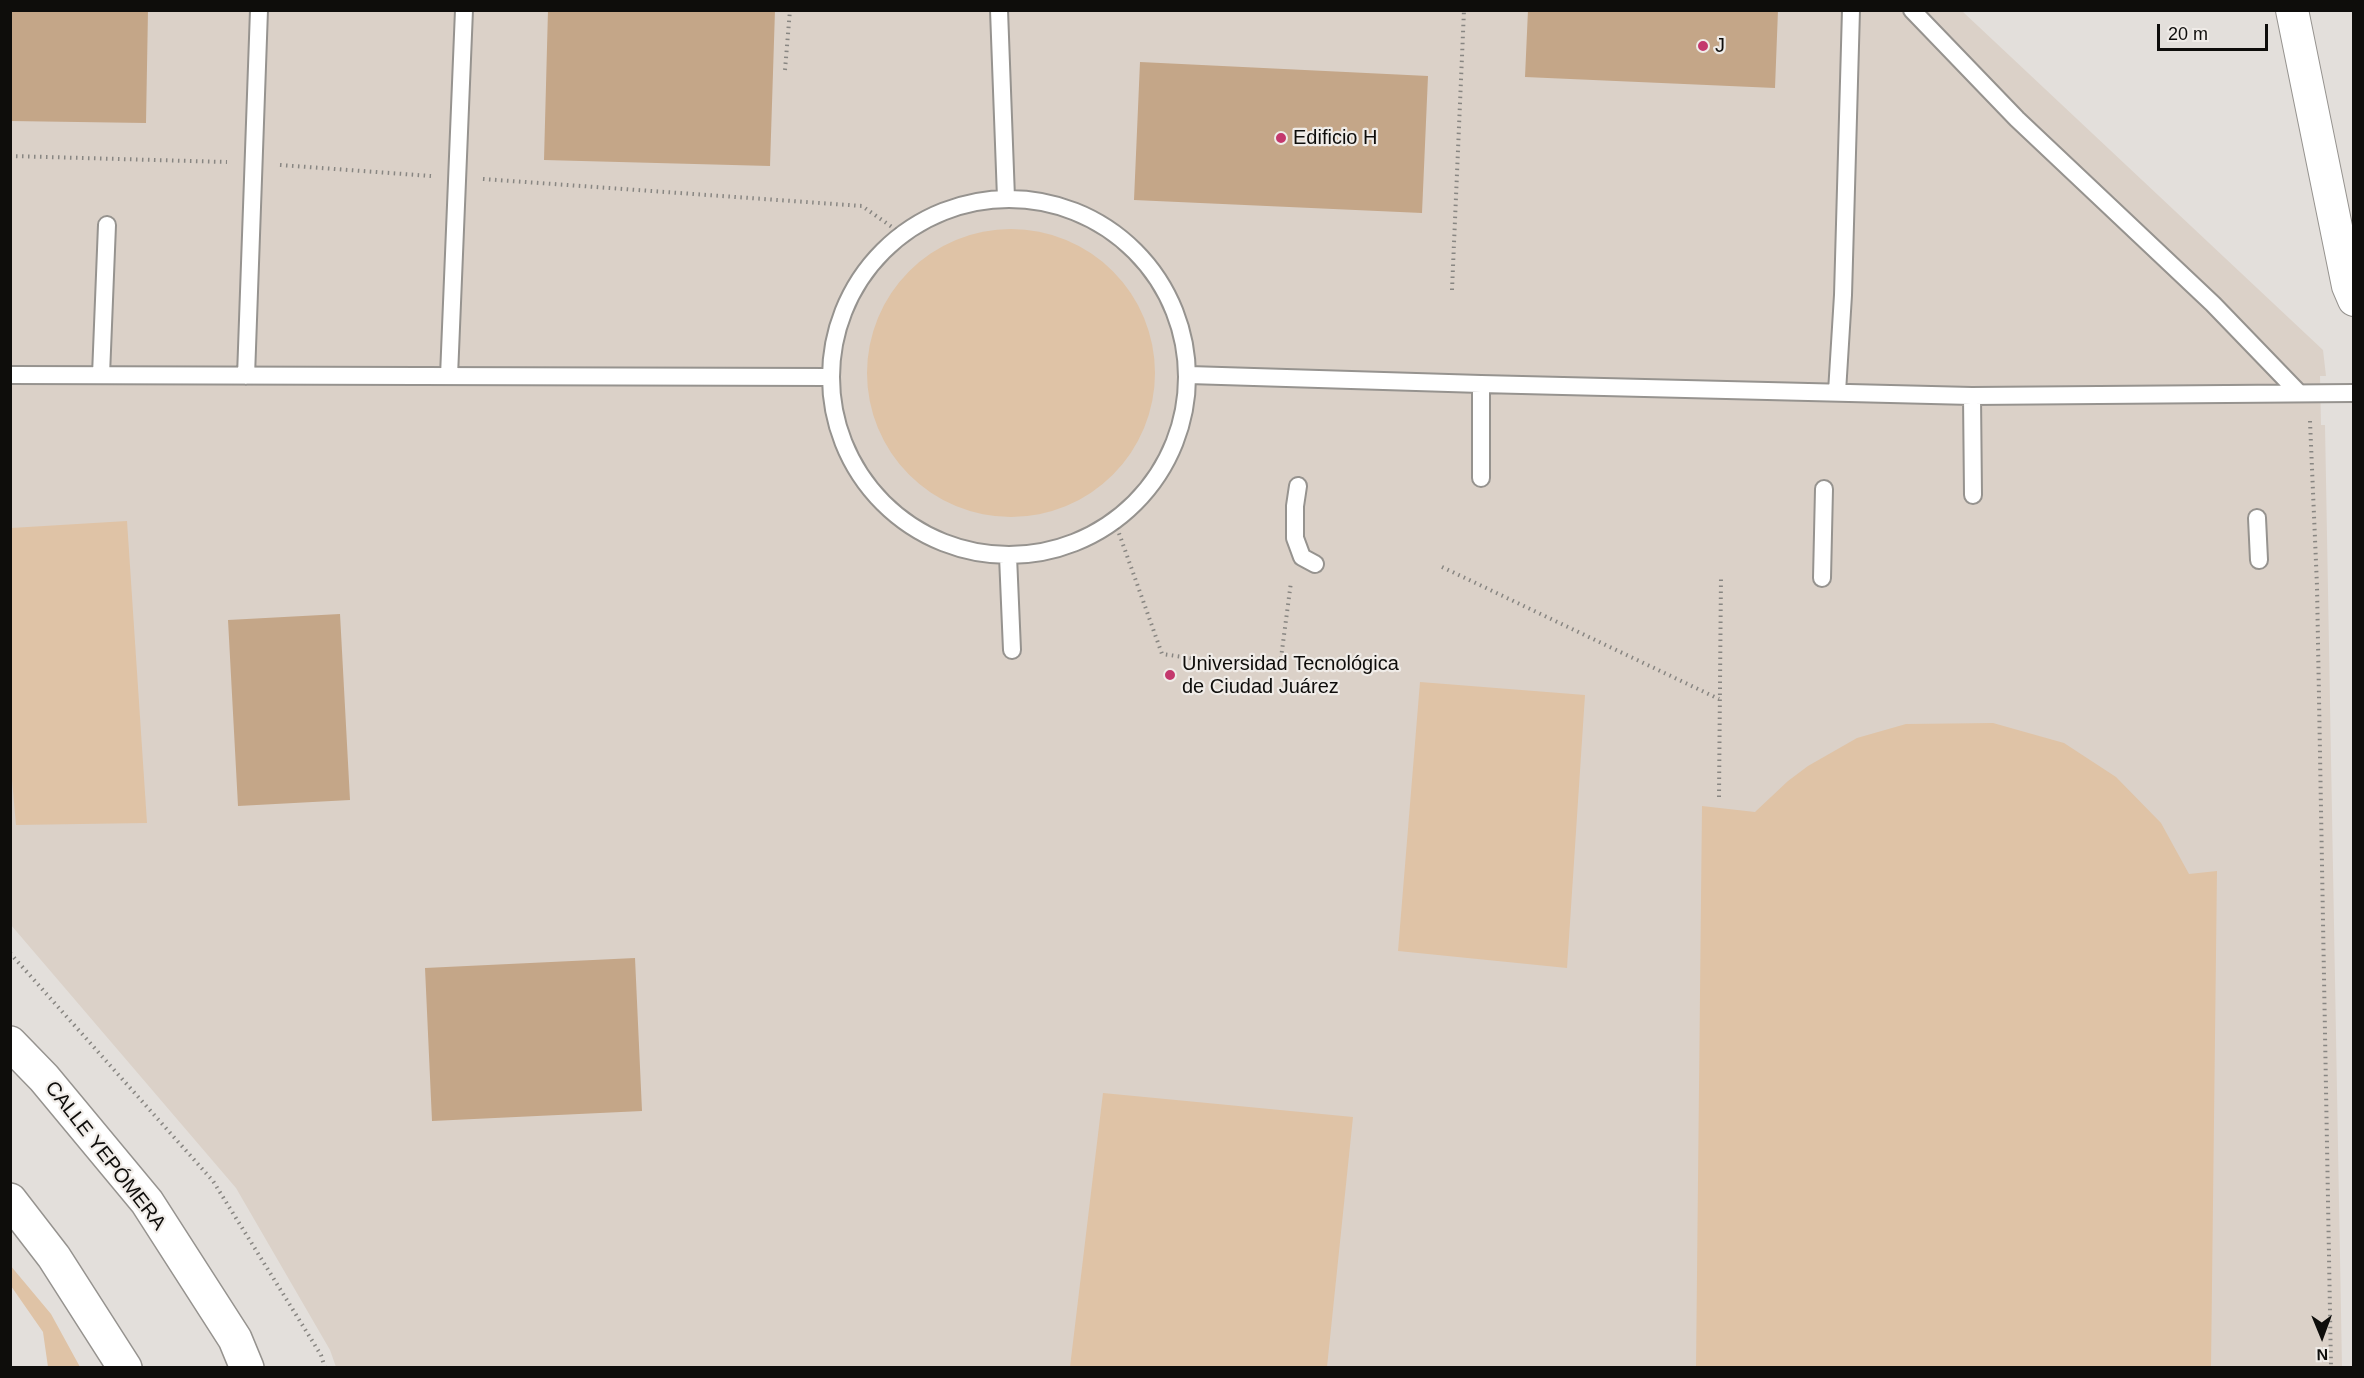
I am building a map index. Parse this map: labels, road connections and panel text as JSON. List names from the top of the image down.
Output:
{
  "streets": {
    "main road": ["CALLE YEPÓMERA"]
  },
  "places": ["J", "Edificio H", "Universidad Tecnológica de Ciudad Juárez"],
  "scale_bar": "20 m",
  "north": "bottom"
}
